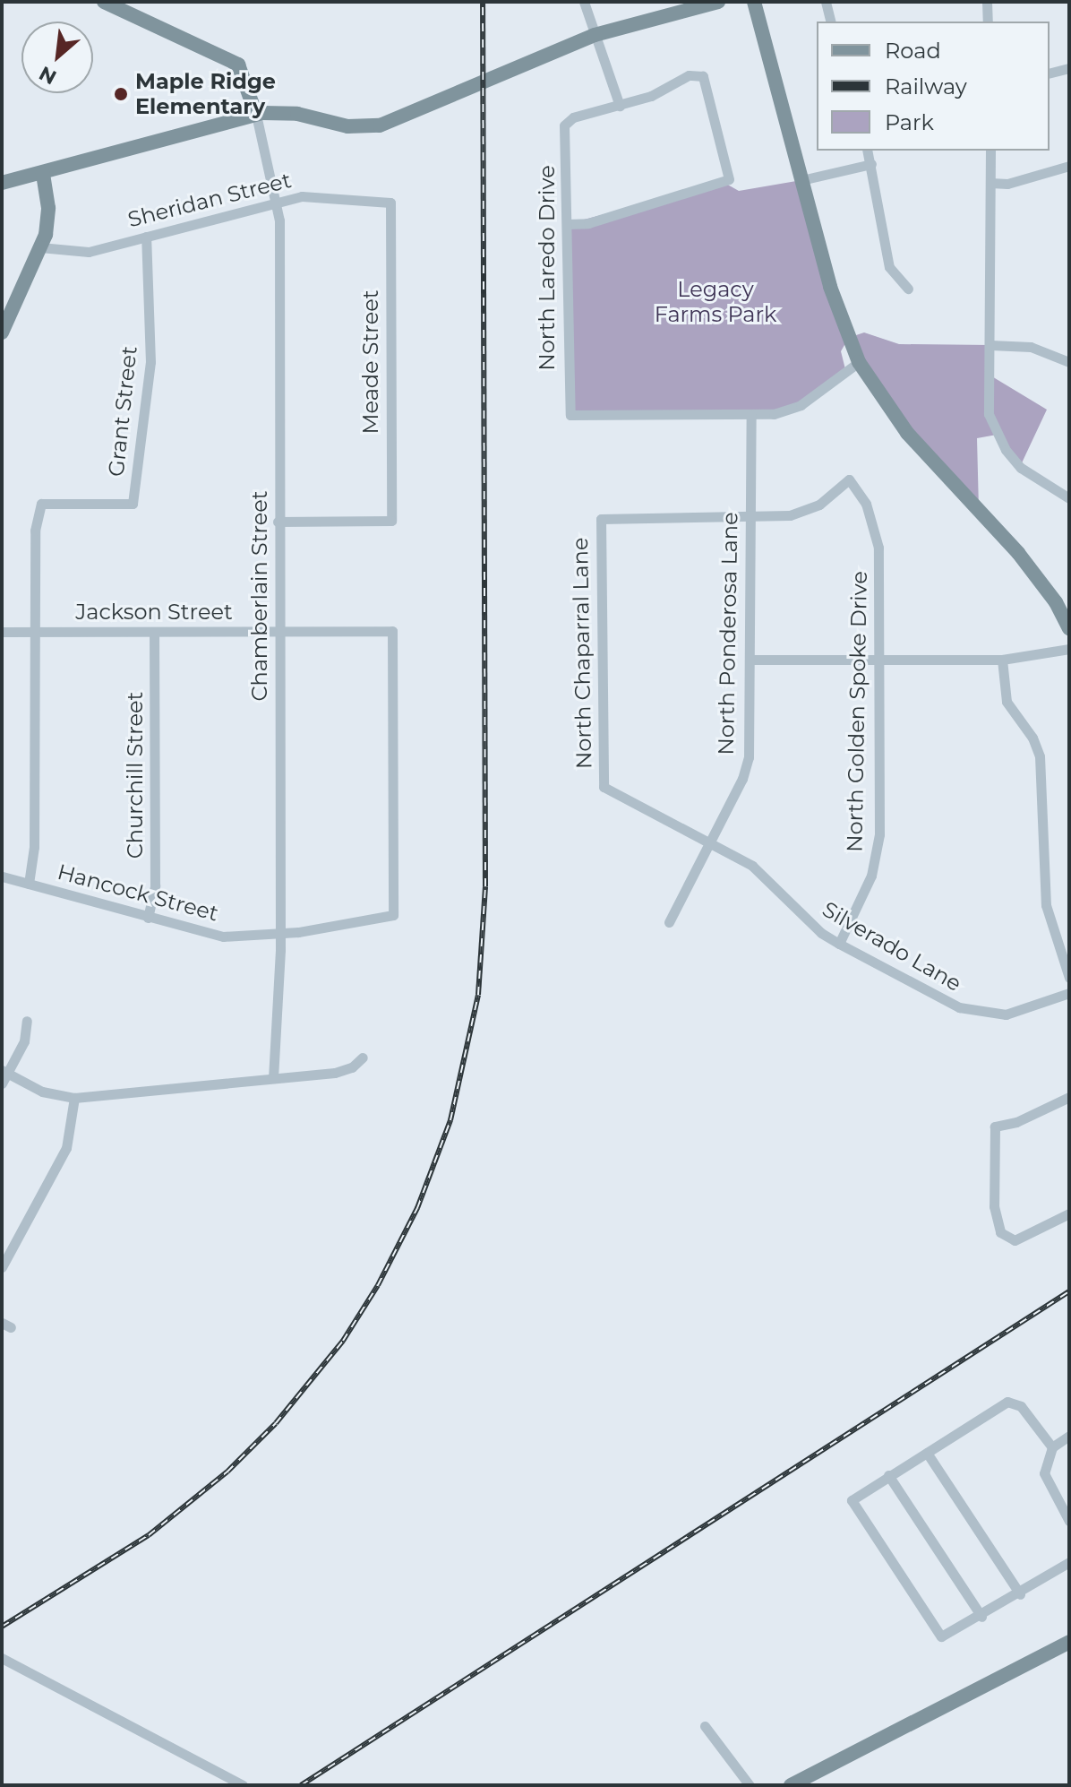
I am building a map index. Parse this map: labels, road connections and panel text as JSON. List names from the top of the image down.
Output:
{
  "streets": {
    "street": [
      "Sheridan Street",
      "North Laredo Drive",
      "Meade Street",
      "Grant Street",
      "Chamberlain Street",
      "Jackson Street",
      "North Ponderosa Lane",
      "North Chaparral Lane",
      "North Golden Spoke Drive",
      "Churchill Street",
      "Hancock Street",
      "Silverado Lane"
    ]
  },
  "crossings": [
    ["Sheridan Street", "Meade Street"],
    ["Sheridan Street", "Grant Street"],
    ["Sheridan Street", "Chamberlain Street"],
    ["North Laredo Drive", "North Ponderosa Lane"],
    ["Meade Street", "Chamberlain Street"],
    ["Grant Street", "Jackson Street"],
    ["Grant Street", "Hancock Street"],
    ["Chamberlain Street", "Jackson Street"],
    ["Chamberlain Street", "Hancock Street"],
    ["Jackson Street", "Churchill Street"],
    ["Jackson Street", "Hancock Street"],
    ["North Ponderosa Lane", "North Chaparral Lane"],
    ["North Ponderosa Lane", "North Golden Spoke Drive"],
    ["North Ponderosa Lane", "Silverado Lane"],
    ["North Chaparral Lane", "North Golden Spoke Drive"],
    ["North Chaparral Lane", "Silverado Lane"],
    ["North Golden Spoke Drive", "Silverado Lane"],
    ["Churchill Street", "Hancock Street"]
  ],
  "parks": ["Legacy Farms Park"],
  "places": ["Maple Ridge Elementary"],
  "legend": ["Road", "Railway", "Park"],
  "north": "bottom left"
}
